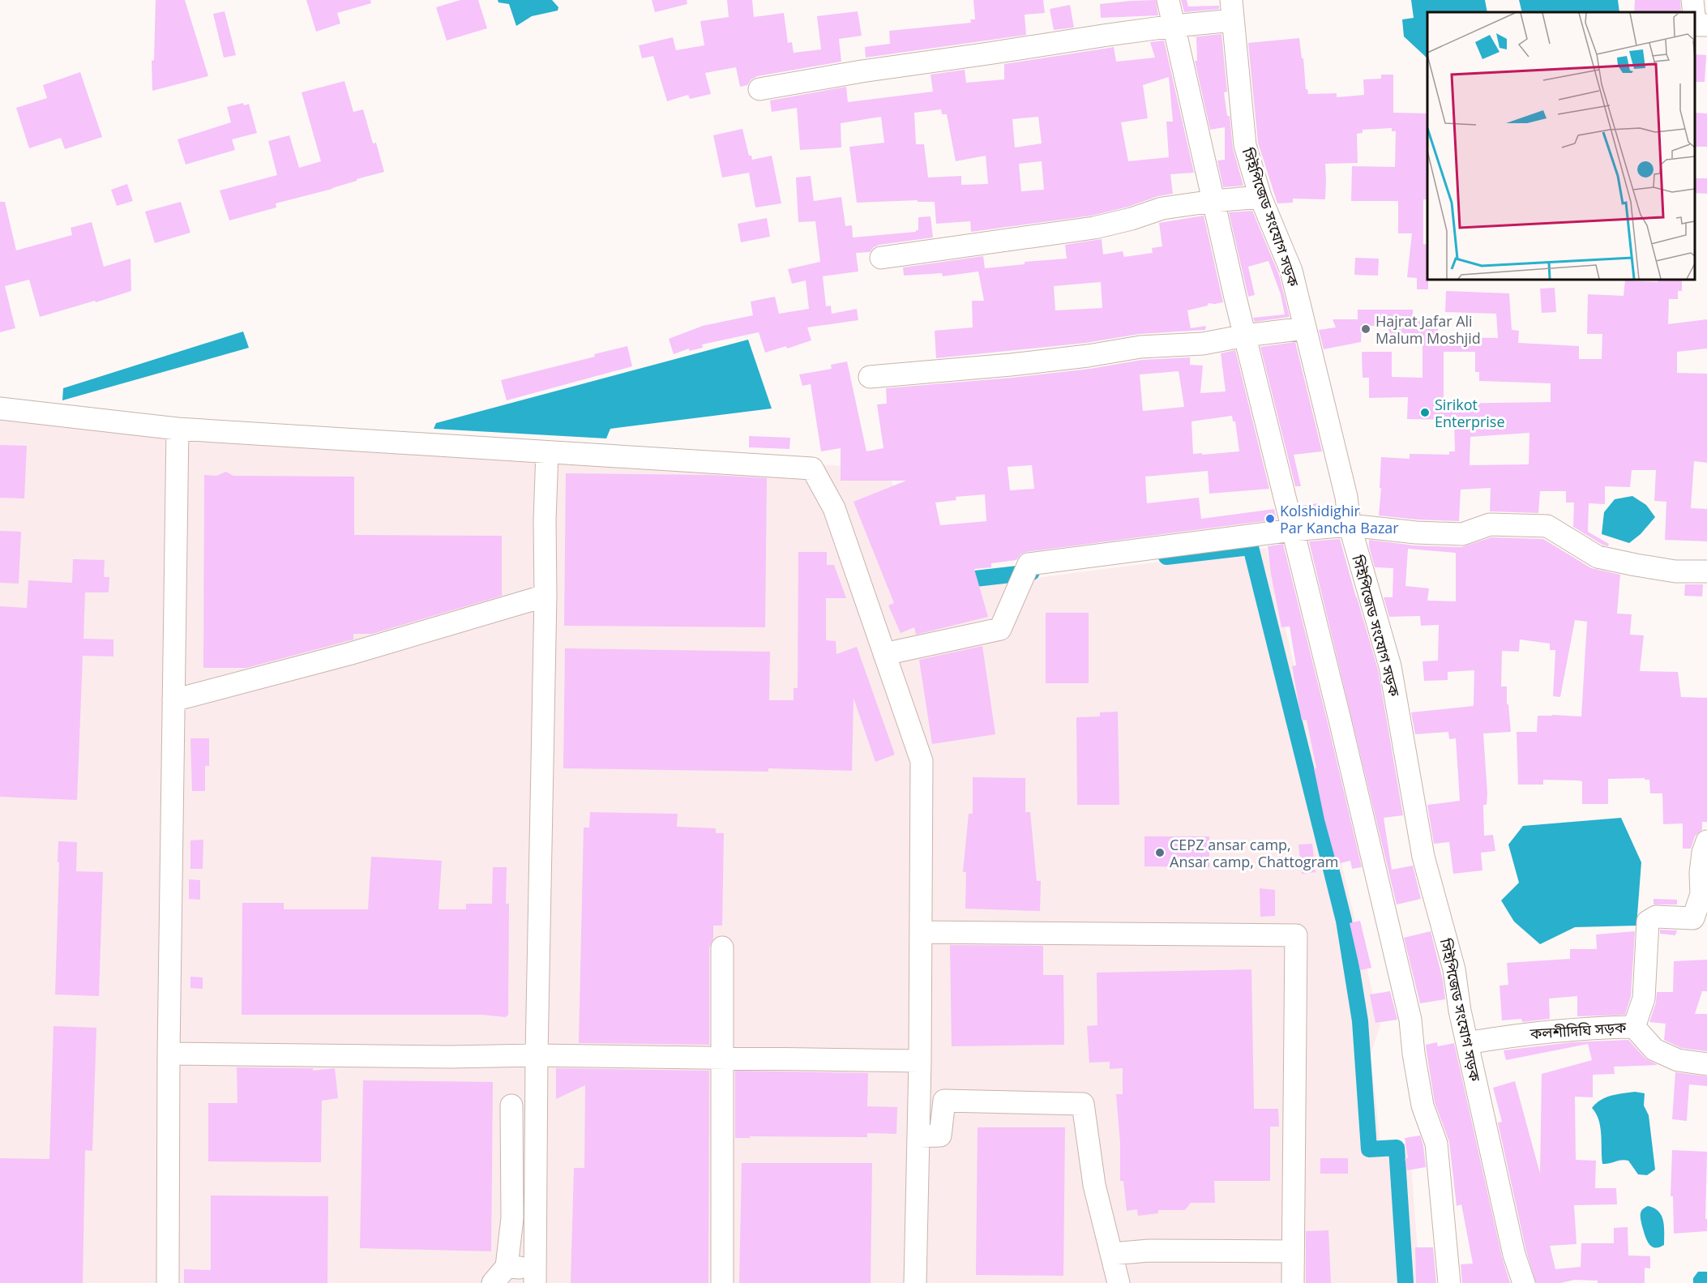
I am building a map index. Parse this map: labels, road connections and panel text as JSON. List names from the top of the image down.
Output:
{
  "streets": {
    "street": ["সিইপিজেড সংযোগ সড়ক", "কলশীদিঘি সড়ক"]
  },
  "crossings": [
    ["সিইপিজেড সংযোগ সড়ক", "কলশীদিঘি সড়ক"]
  ],
  "places": [
    "Hajrat Jafar Ali Malum Moshjid",
    "Sirikot Enterprise",
    "Kolshidighir Par Kancha Bazar",
    "CEPZ ansar camp, Ansar camp, Chattogram"
  ]
}
